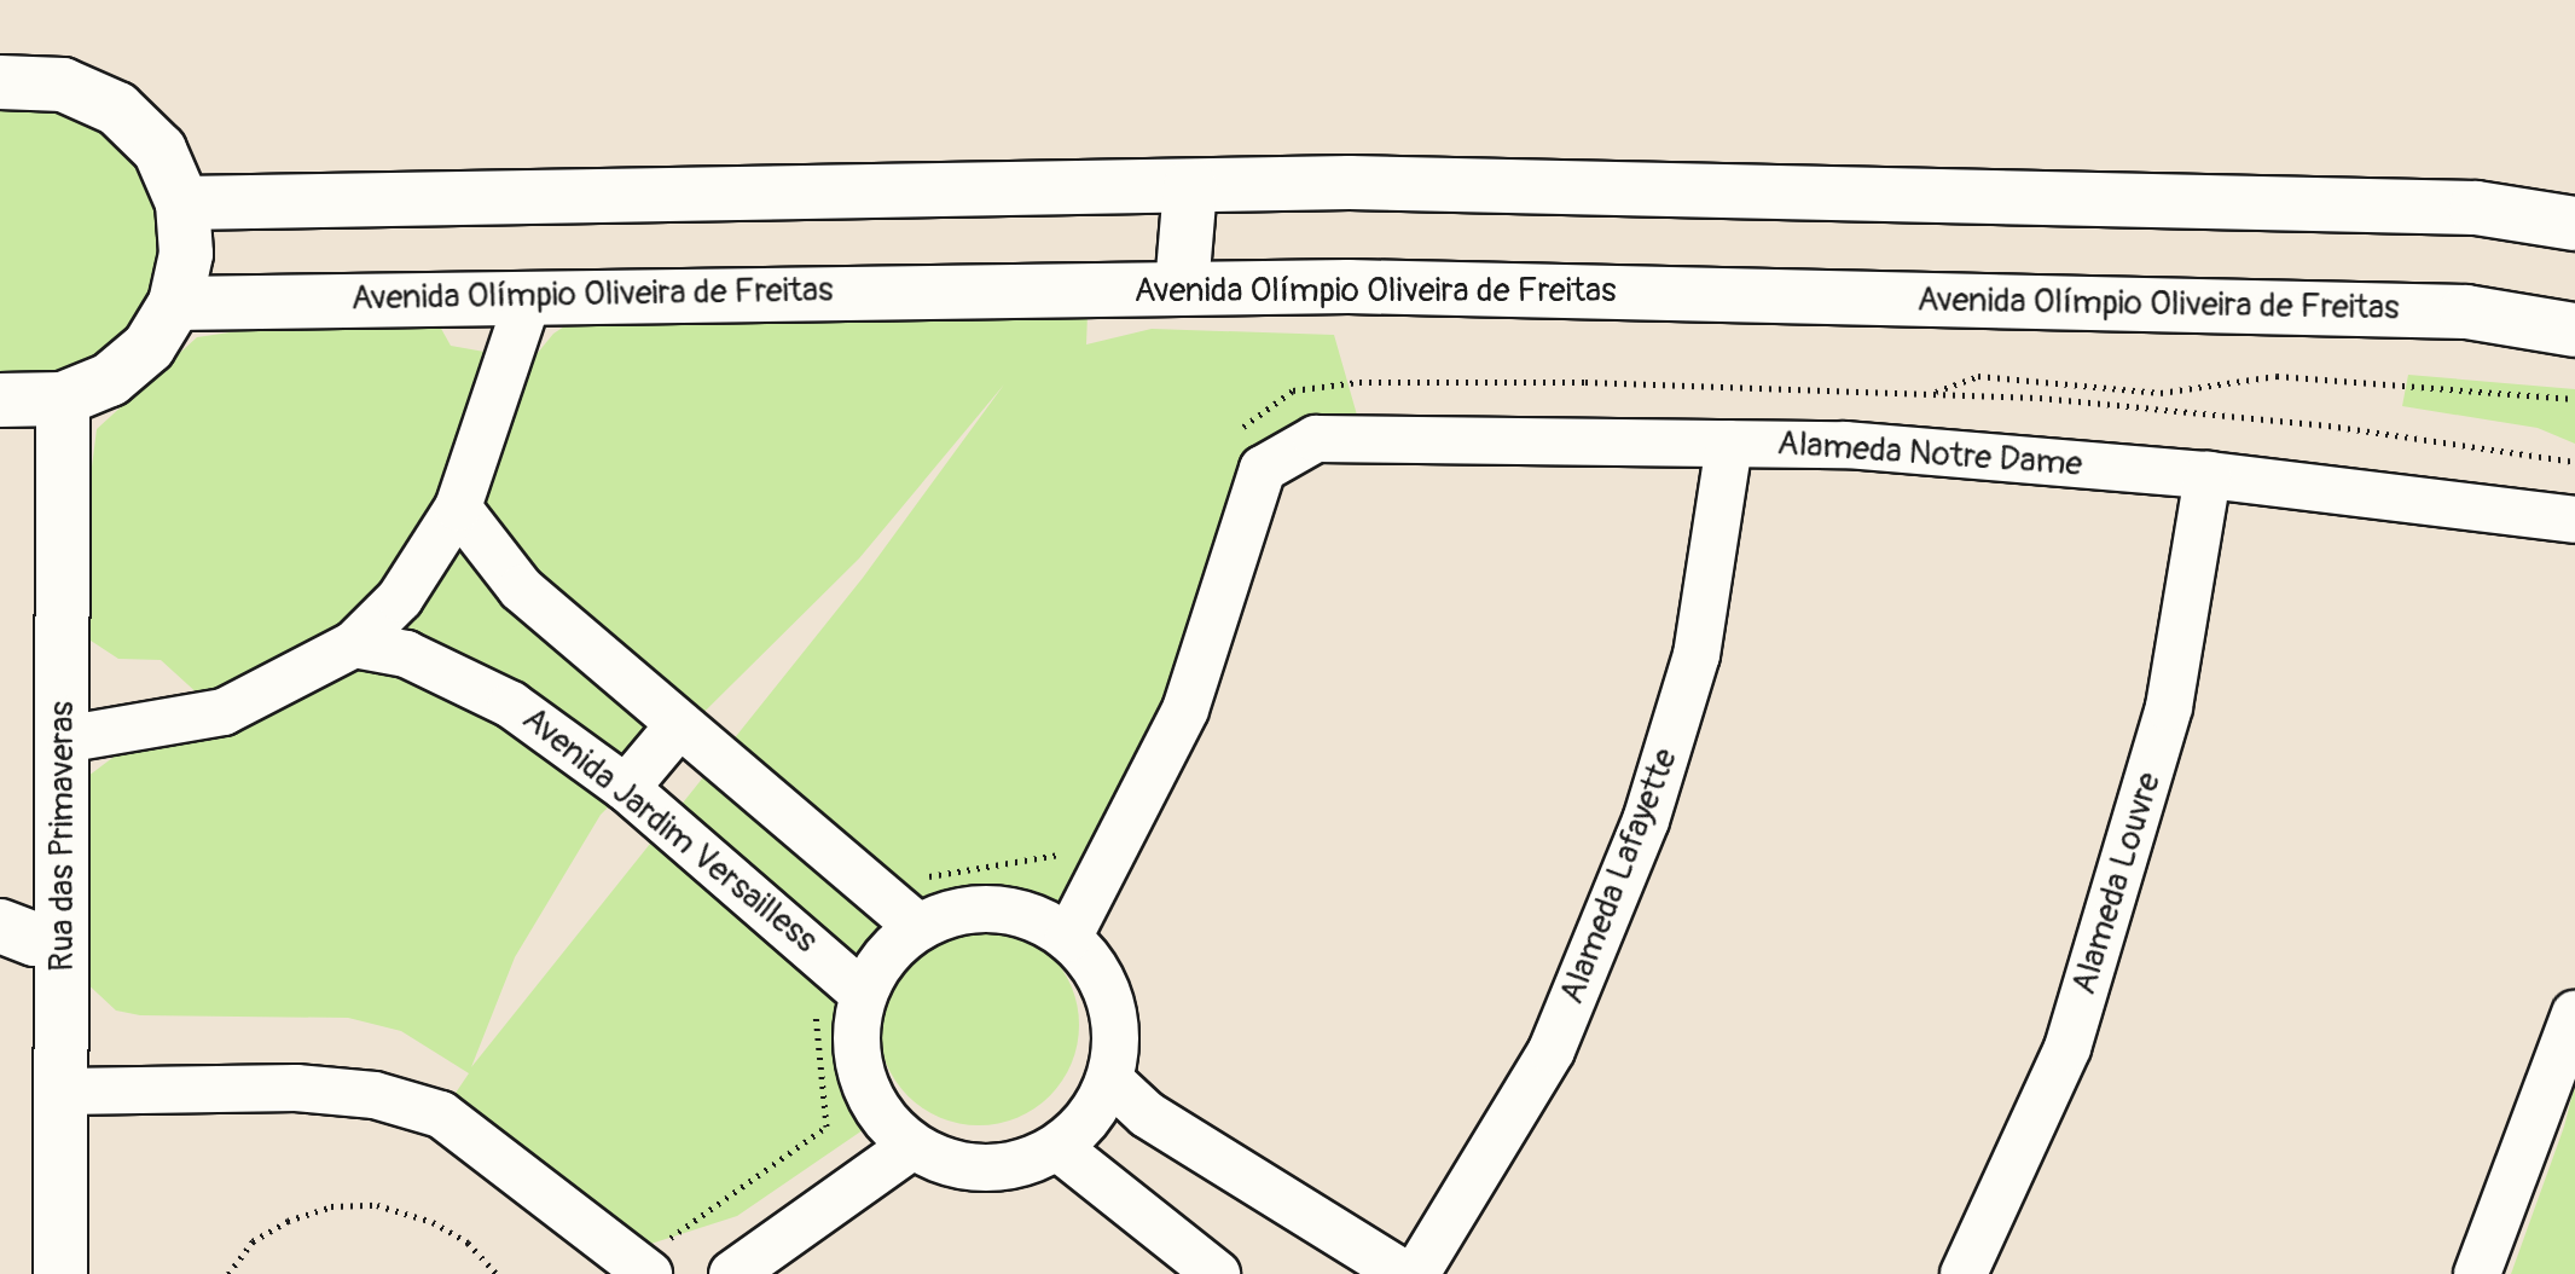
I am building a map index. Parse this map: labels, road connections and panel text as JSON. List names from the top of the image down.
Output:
{
  "streets": {
    "main road": ["Avenida Olímpio Oliveira de Freitas", "Rua das Primaveras"],
    "street": [
      "Alameda Notre Dame",
      "Avenida Jardim Versailless",
      "Alameda Lafayette",
      "Alameda Louvre"
    ]
  },
  "crossings": [
    ["Alameda Notre Dame", "Avenida Jardim Versailless"],
    ["Alameda Notre Dame", "Alameda Lafayette"],
    ["Alameda Notre Dame", "Alameda Louvre"]
  ]
}
